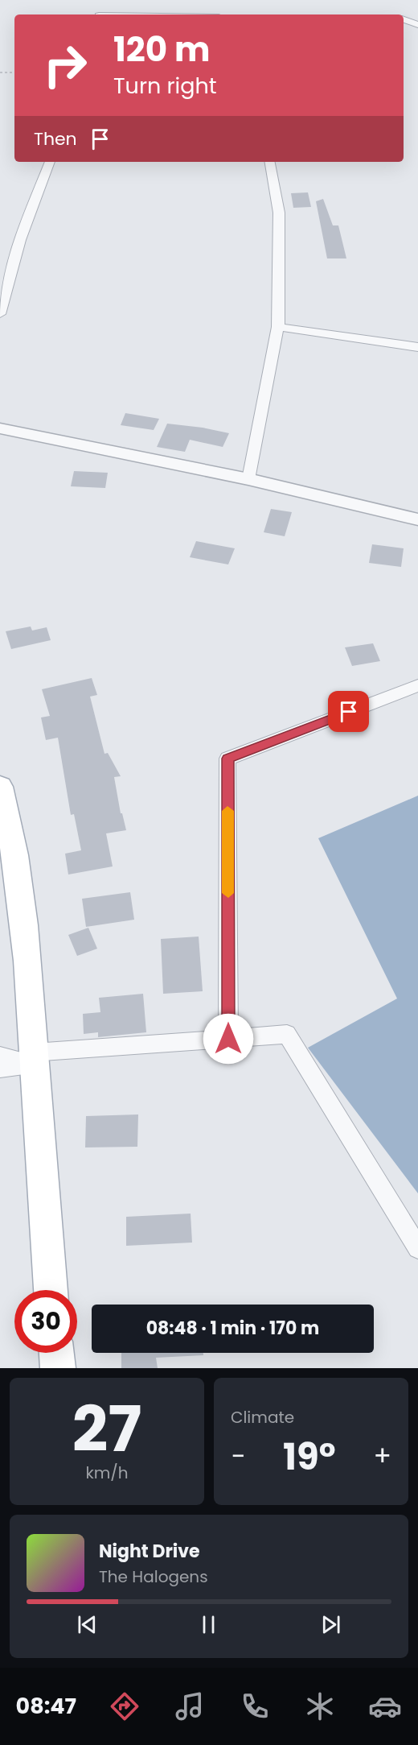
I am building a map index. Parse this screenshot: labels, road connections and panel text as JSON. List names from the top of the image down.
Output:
{
  "page": {
    "turn": ["120 m", "Turn right"],
    "then": "Then",
    "limit": "30",
    "trip": "08:48 · 1 min · 170 m",
    "tile": [
      ["27", "km/h"],
      "Climate"
    ],
    "heat": ["−", "19°", "+"],
    "song": ["Night Drive", "The Halogens"],
    "tabs": "08:47"
  }
}
